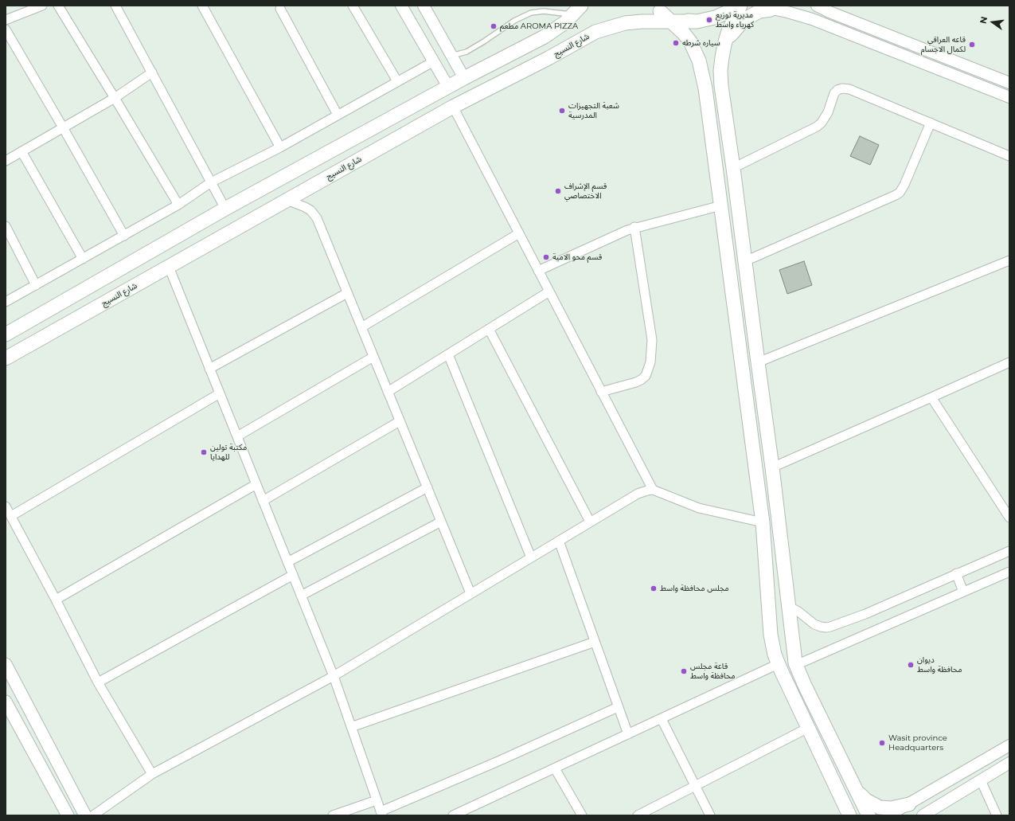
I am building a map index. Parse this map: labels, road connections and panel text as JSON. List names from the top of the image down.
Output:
{
  "streets": {
    "main road": ["شارع النسيج"]
  },
  "places": [
    "مديرية توزيع كهرباء واسط",
    "مطعم AROMA PIZZA",
    "سياره شرطه",
    "قاعه العراقي لكمال الاجسام",
    "شعبة التجهيزات المدرسية",
    "قسم الإشراف الاختصاصي",
    "قسم محو الامية",
    "مكتبة تولين للهدايا",
    "مجلس محافظة واسط",
    "ديوان محافظة واسط",
    "قاعة مجلس محافظة واسط",
    "Wasit province Headquarters"
  ],
  "north": "left"
}
